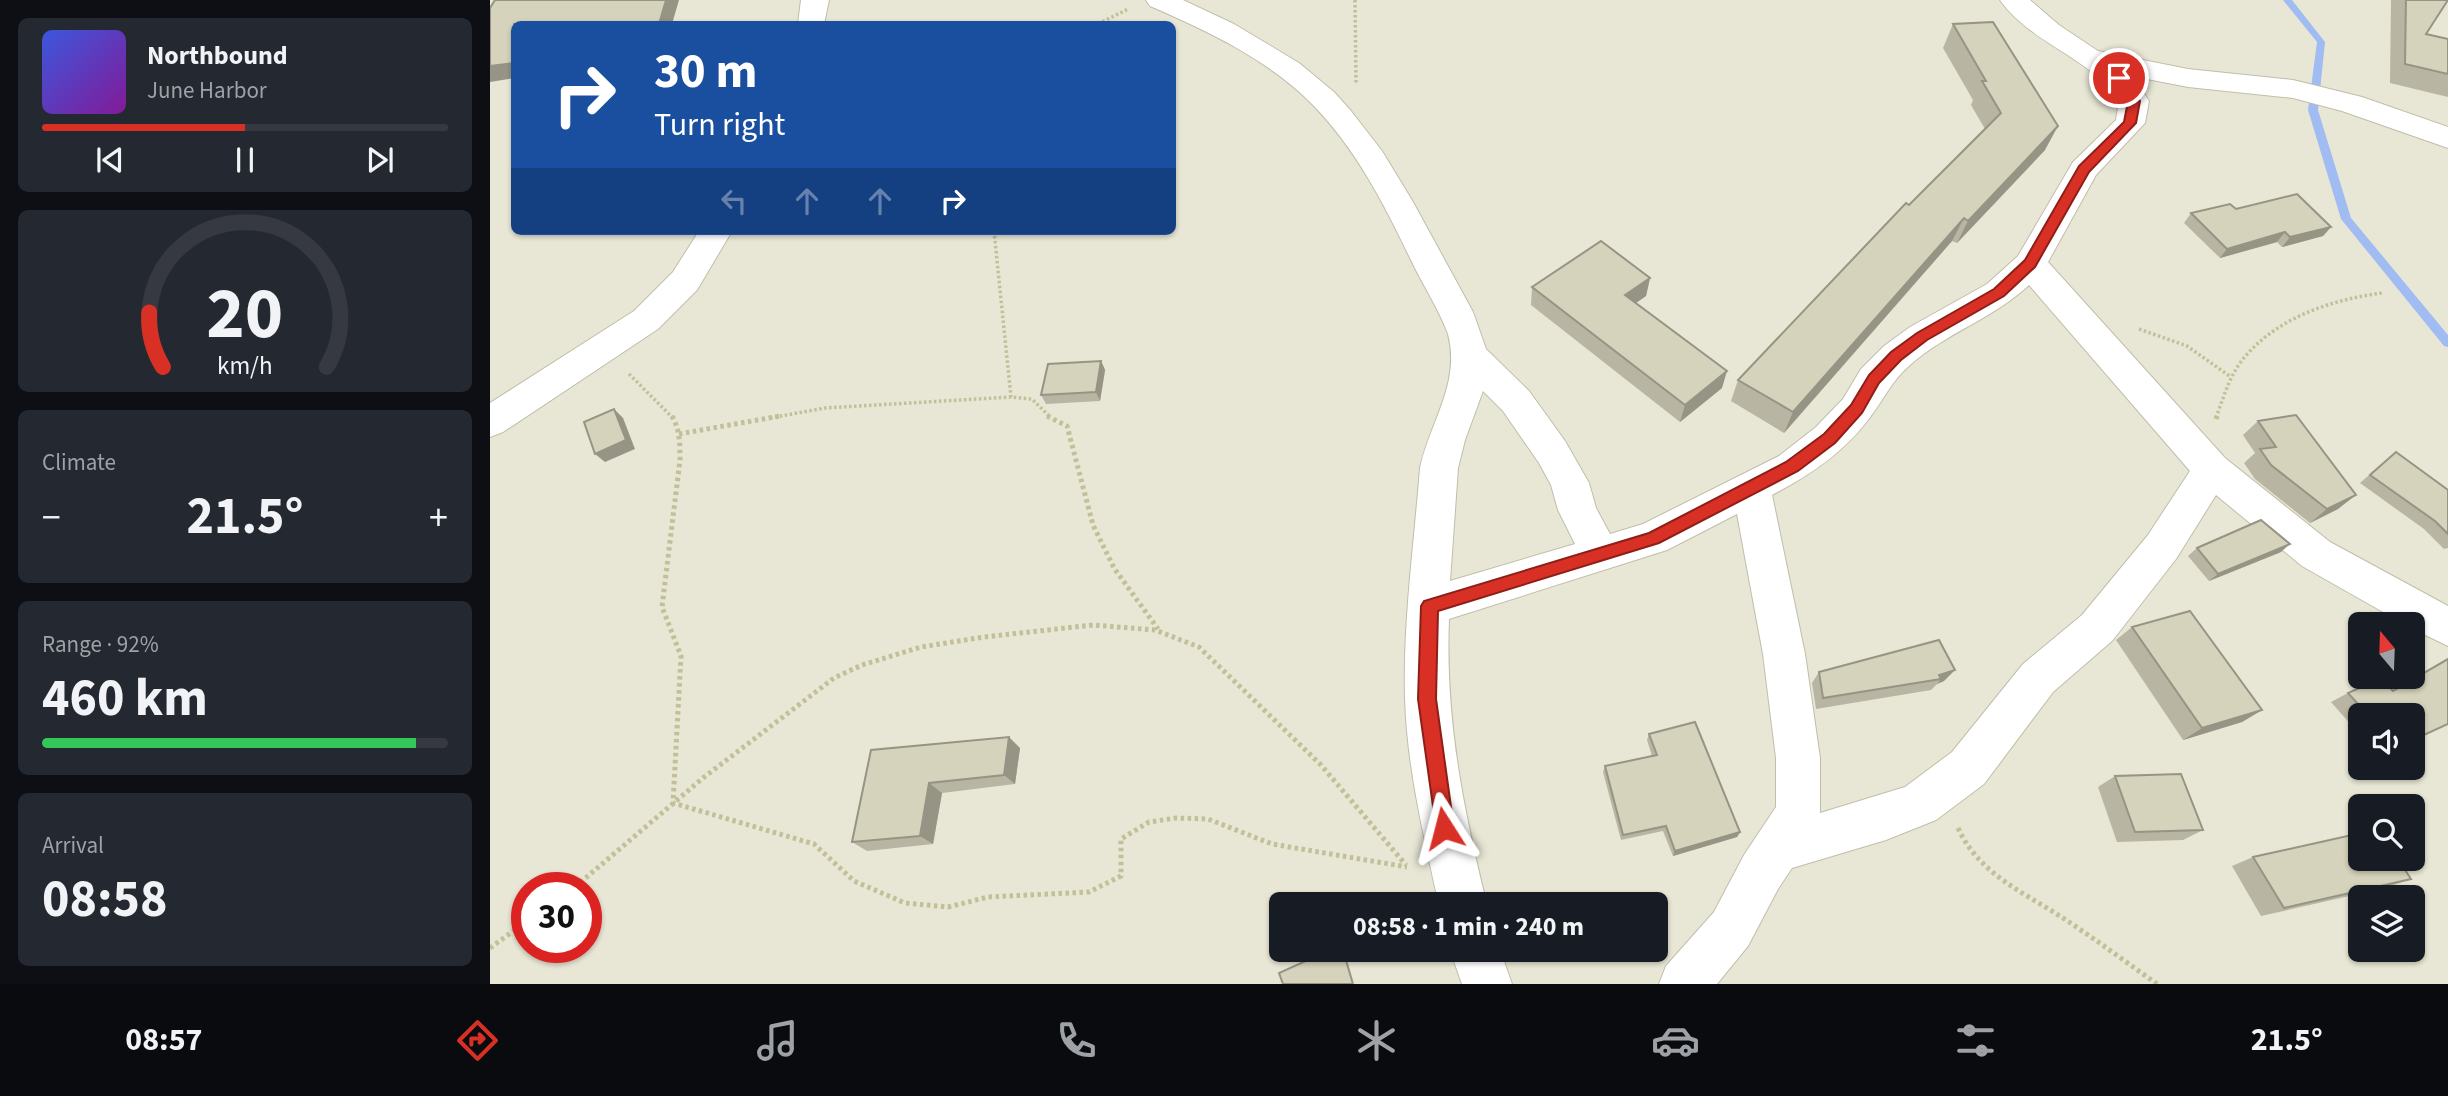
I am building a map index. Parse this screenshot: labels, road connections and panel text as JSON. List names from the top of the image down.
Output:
{
  "north": "top",
  "page": {
    "turn": ["30 m", "Turn right"],
    "song": ["Northbound", "June Harbor"],
    "tile": [
      "Climate",
      ["Range · 92%", "460 km"],
      ["Arrival", "08:58"]
    ],
    "heat": ["−", "21.5°", "+"],
    "limit": "30",
    "trip": "08:58 · 1 min · 240 m",
    "tabs": ["08:57", "21.5°"],
    "gauge": ["20", "km/h"]
  }
}
